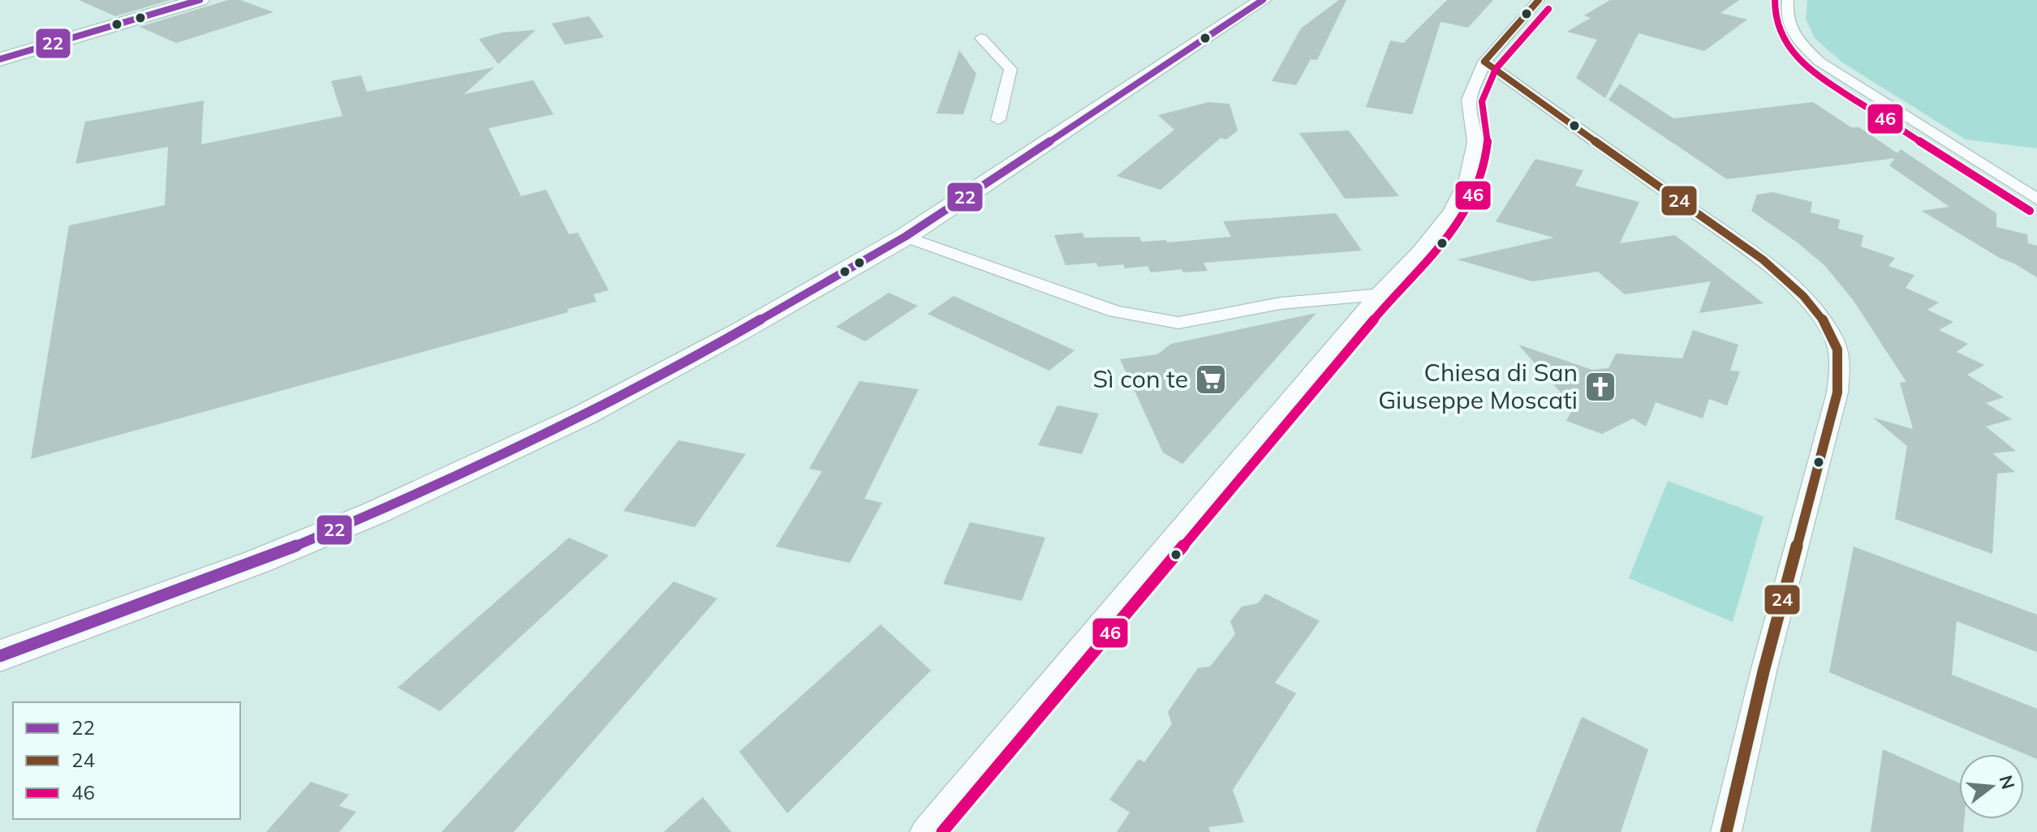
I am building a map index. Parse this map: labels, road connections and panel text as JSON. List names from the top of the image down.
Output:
{
  "places": {
    "supermarket": ["Sì con te"],
    "church": ["Chiesa di San Giuseppe Moscati"]
  },
  "lines": ["transit line 22", "transit line 24", "transit line 46"],
  "legend": ["22", "24", "46"],
  "north": "right"
}
